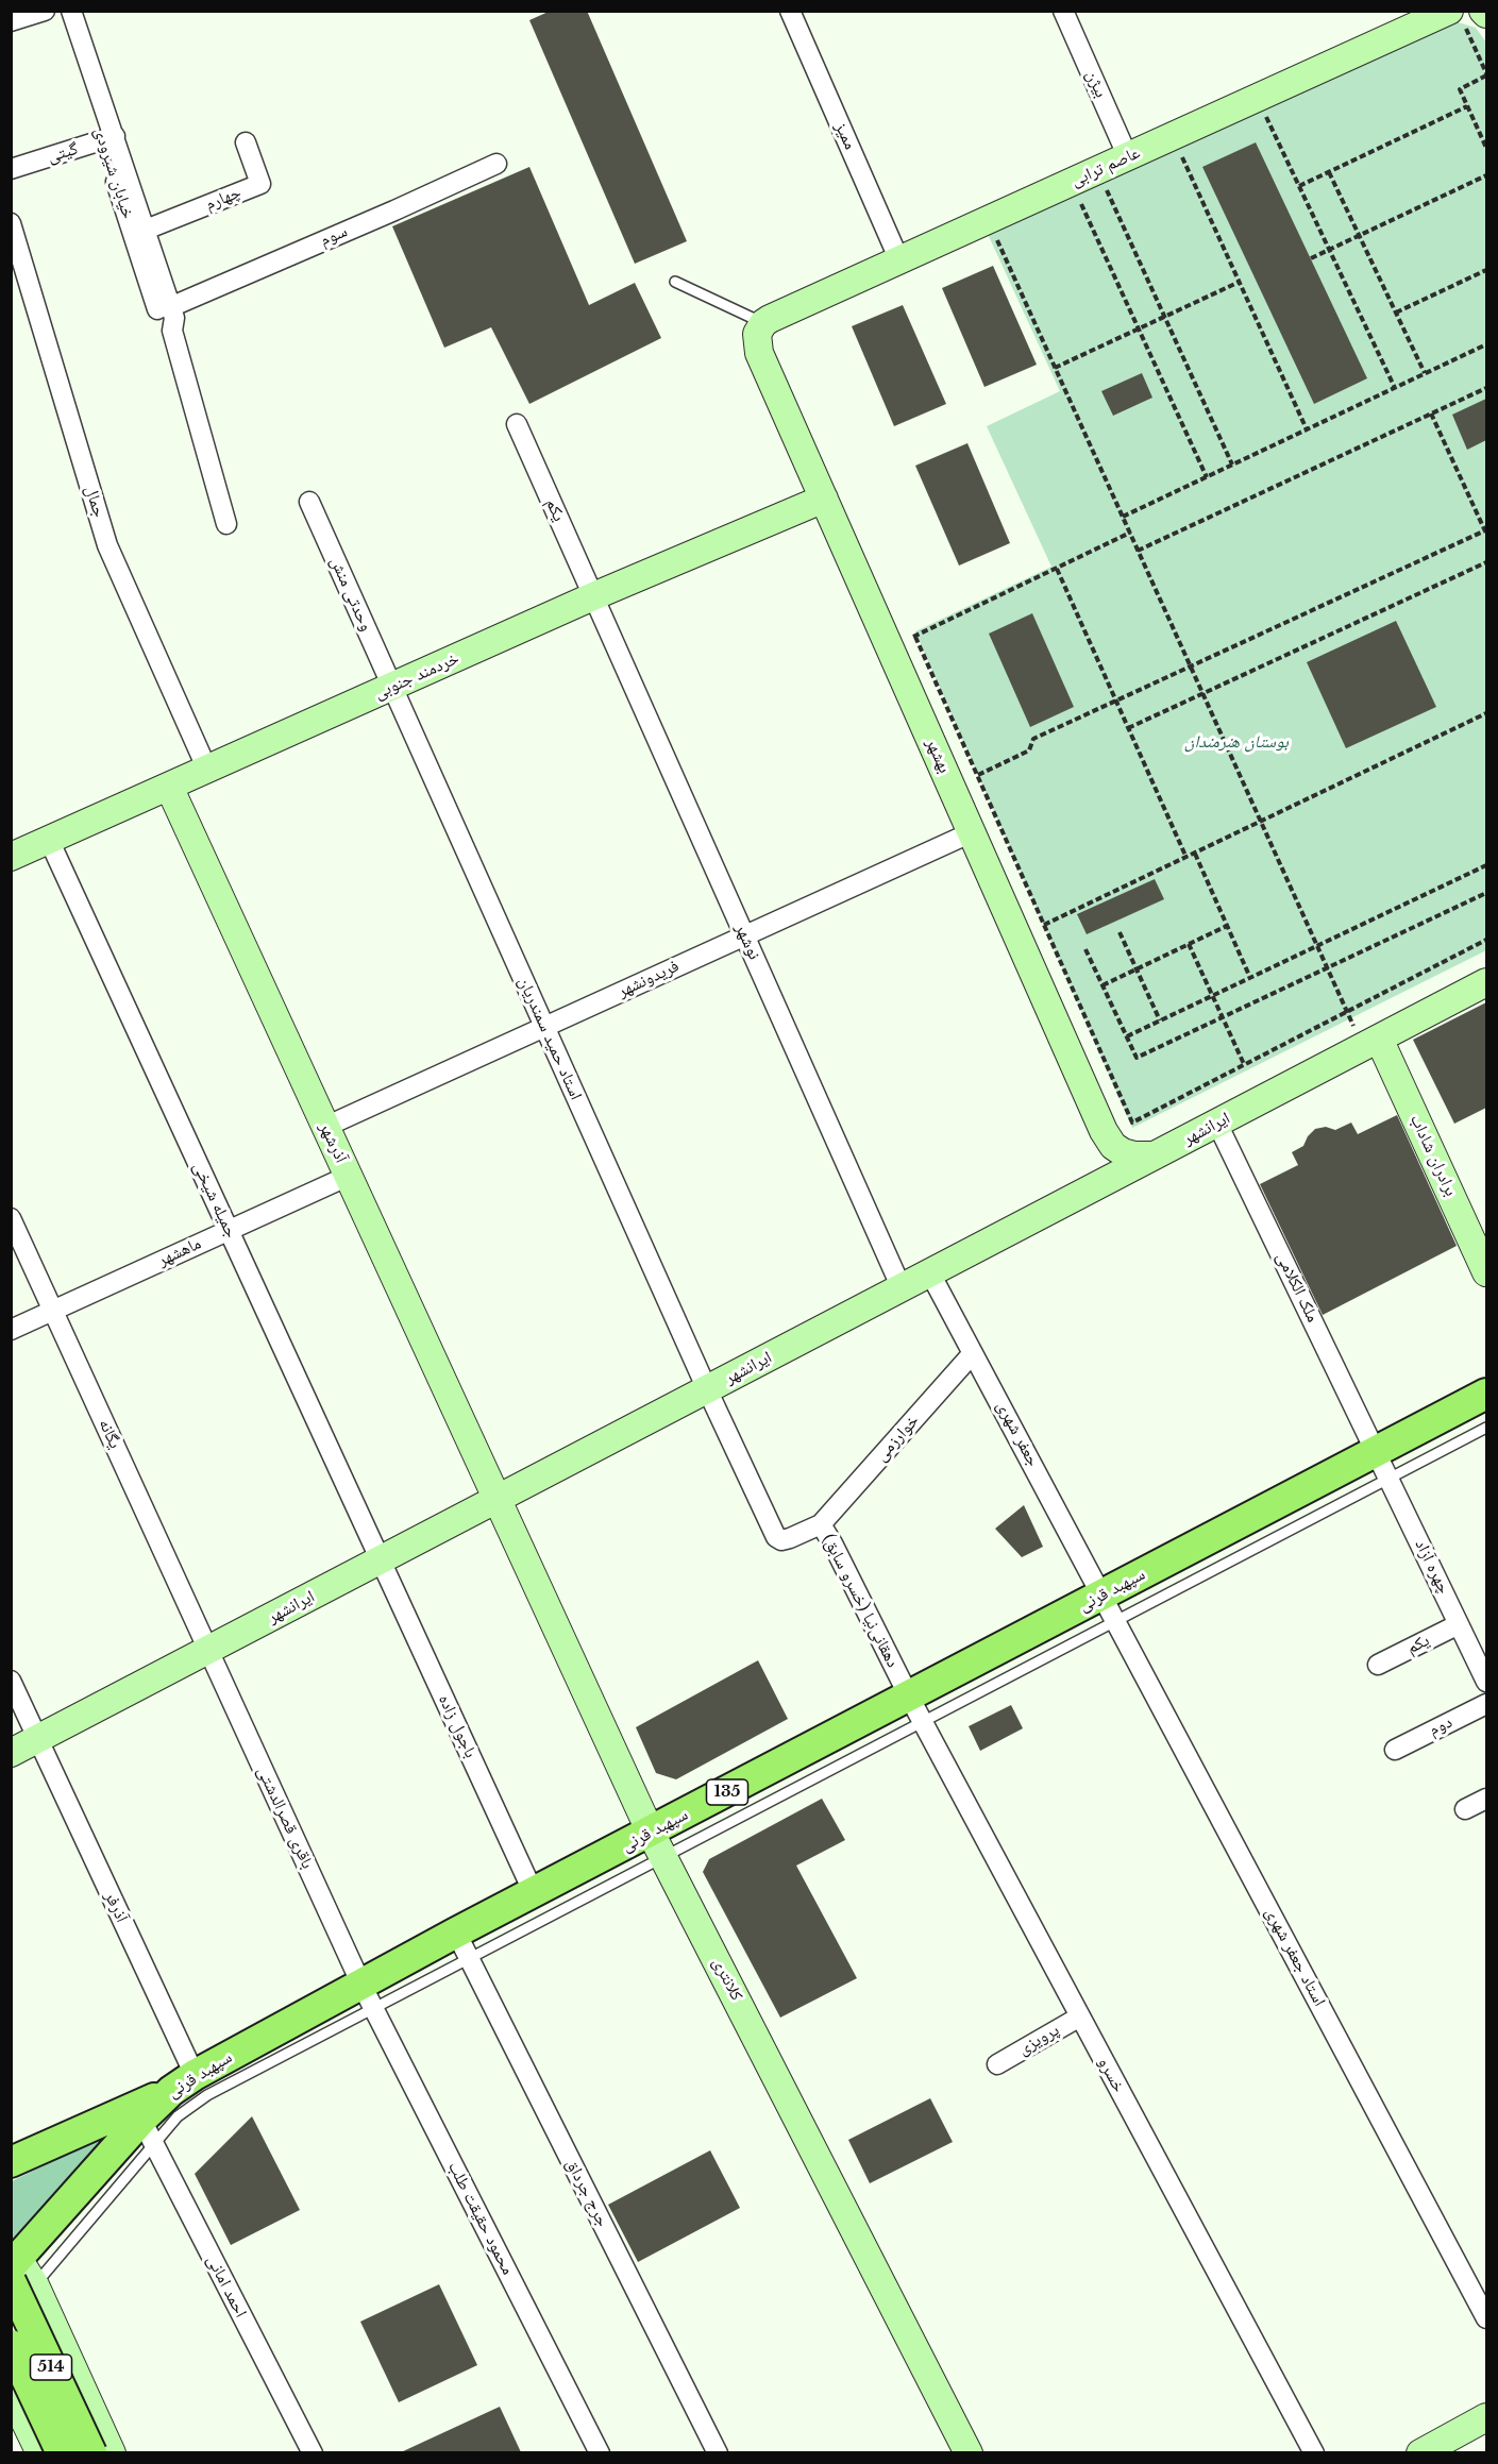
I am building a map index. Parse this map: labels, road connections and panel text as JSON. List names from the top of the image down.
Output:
{
  "streets": {
    "main road": ["سپهبد قرنی", "135", "514"],
    "street": [
      "بیژن",
      "ممیز",
      "گیتی",
      "عاصم ترابی",
      "خیابان شیرودی",
      "چهارم",
      "سوم",
      "جمال",
      "یکم",
      "وحدتی منش",
      "خردمند جنوبی",
      "بهشهر",
      "نوشهر",
      "فریدونشهر",
      "استاد حمید سمندریان",
      "ایرانشهر",
      "آذرشهر",
      "برادران شاداب",
      "جمیله شیخی",
      "ماهشهر",
      "ملک الکلامی",
      "یگانه",
      "جعفر شهری",
      "خوارزمی",
      "چهره آزاد",
      "دهقانی‌نیا (خسرو سابق)",
      "باجول زاده",
      "دوم",
      "باقری قصرالدشتی",
      "آذرفر",
      "استاد جعفر شهری",
      "کلانتری",
      "پرویزی",
      "خسرو",
      "جرج جرداق",
      "محمود حقیقت طلب",
      "احمد امانی"
    ]
  },
  "crossings": [
    ["بیژن", "عاصم ترابی"],
    ["ممیز", "عاصم ترابی"],
    ["گیتی", "خیابان شیرودی"],
    ["عاصم ترابی", "بهشهر"],
    ["خیابان شیرودی", "چهارم"],
    ["خیابان شیرودی", "سوم"],
    ["جمال", "خردمند جنوبی"],
    ["یکم", "خردمند جنوبی"],
    ["یکم", "نوشهر"],
    ["یکم", "چهره آزاد"],
    ["وحدتی منش", "خردمند جنوبی"],
    ["وحدتی منش", "استاد حمید سمندریان"],
    ["خردمند جنوبی", "بهشهر"],
    ["خردمند جنوبی", "نوشهر"],
    ["خردمند جنوبی", "استاد حمید سمندریان"],
    ["خردمند جنوبی", "آذرشهر"],
    ["خردمند جنوبی", "جمیله شیخی"],
    ["بهشهر", "فریدونشهر"],
    ["بهشهر", "ایرانشهر"],
    ["نوشهر", "فریدونشهر"],
    ["نوشهر", "ایرانشهر"],
    ["فریدونشهر", "استاد حمید سمندریان"],
    ["فریدونشهر", "آذرشهر"],
    ["استاد حمید سمندریان", "ایرانشهر"],
    ["استاد حمید سمندریان", "دهقانی‌نیا (خسرو سابق)"],
    ["ایرانشهر", "آذرشهر"],
    ["ایرانشهر", "برادران شاداب"],
    ["ایرانشهر", "جمیله شیخی"],
    ["ایرانشهر", "ملک الکلامی"],
    ["ایرانشهر", "یگانه"],
    ["ایرانشهر", "جعفر شهری"],
    ["ایرانشهر", "دهقانی‌نیا (خسرو سابق)"],
    ["ایرانشهر", "باجول زاده"],
    ["ایرانشهر", "باقری قصرالدشتی"],
    ["ایرانشهر", "آذرفر"],
    ["ایرانشهر", "کلانتری"],
    ["آذرشهر", "ماهشهر"],
    ["آذرشهر", "کلانتری"],
    ["جمیله شیخی", "ماهشهر"],
    ["جمیله شیخی", "باجول زاده"],
    ["ماهشهر", "یگانه"],
    ["ملک الکلامی", "چهره آزاد"],
    ["ملک الکلامی", "سپهبد قرنی"],
    ["یگانه", "باقری قصرالدشتی"],
    ["جعفر شهری", "خوارزمی"],
    ["جعفر شهری", "سپهبد قرنی"],
    ["جعفر شهری", "استاد جعفر شهری"],
    ["خوارزمی", "دهقانی‌نیا (خسرو سابق)"],
    ["چهره آزاد", "سپهبد قرنی"],
    ["سپهبد قرنی", "دهقانی‌نیا (خسرو سابق)"],
    ["سپهبد قرنی", "باجول زاده"],
    ["سپهبد قرنی", "باقری قصرالدشتی"],
    ["سپهبد قرنی", "آذرفر"],
    ["سپهبد قرنی", "استاد جعفر شهری"],
    ["سپهبد قرنی", "کلانتری"],
    ["سپهبد قرنی", "خسرو"],
    ["سپهبد قرنی", "جرج جرداق"],
    ["سپهبد قرنی", "محمود حقیقت طلب"],
    ["سپهبد قرنی", "احمد امانی"],
    ["سپهبد قرنی", "514"],
    ["دهقانی‌نیا (خسرو سابق)", "خسرو"],
    ["باقری قصرالدشتی", "محمود حقیقت طلب"],
    ["پرویزی", "خسرو"]
  ],
  "parks": ["بوستان هنرمندان"]
}
